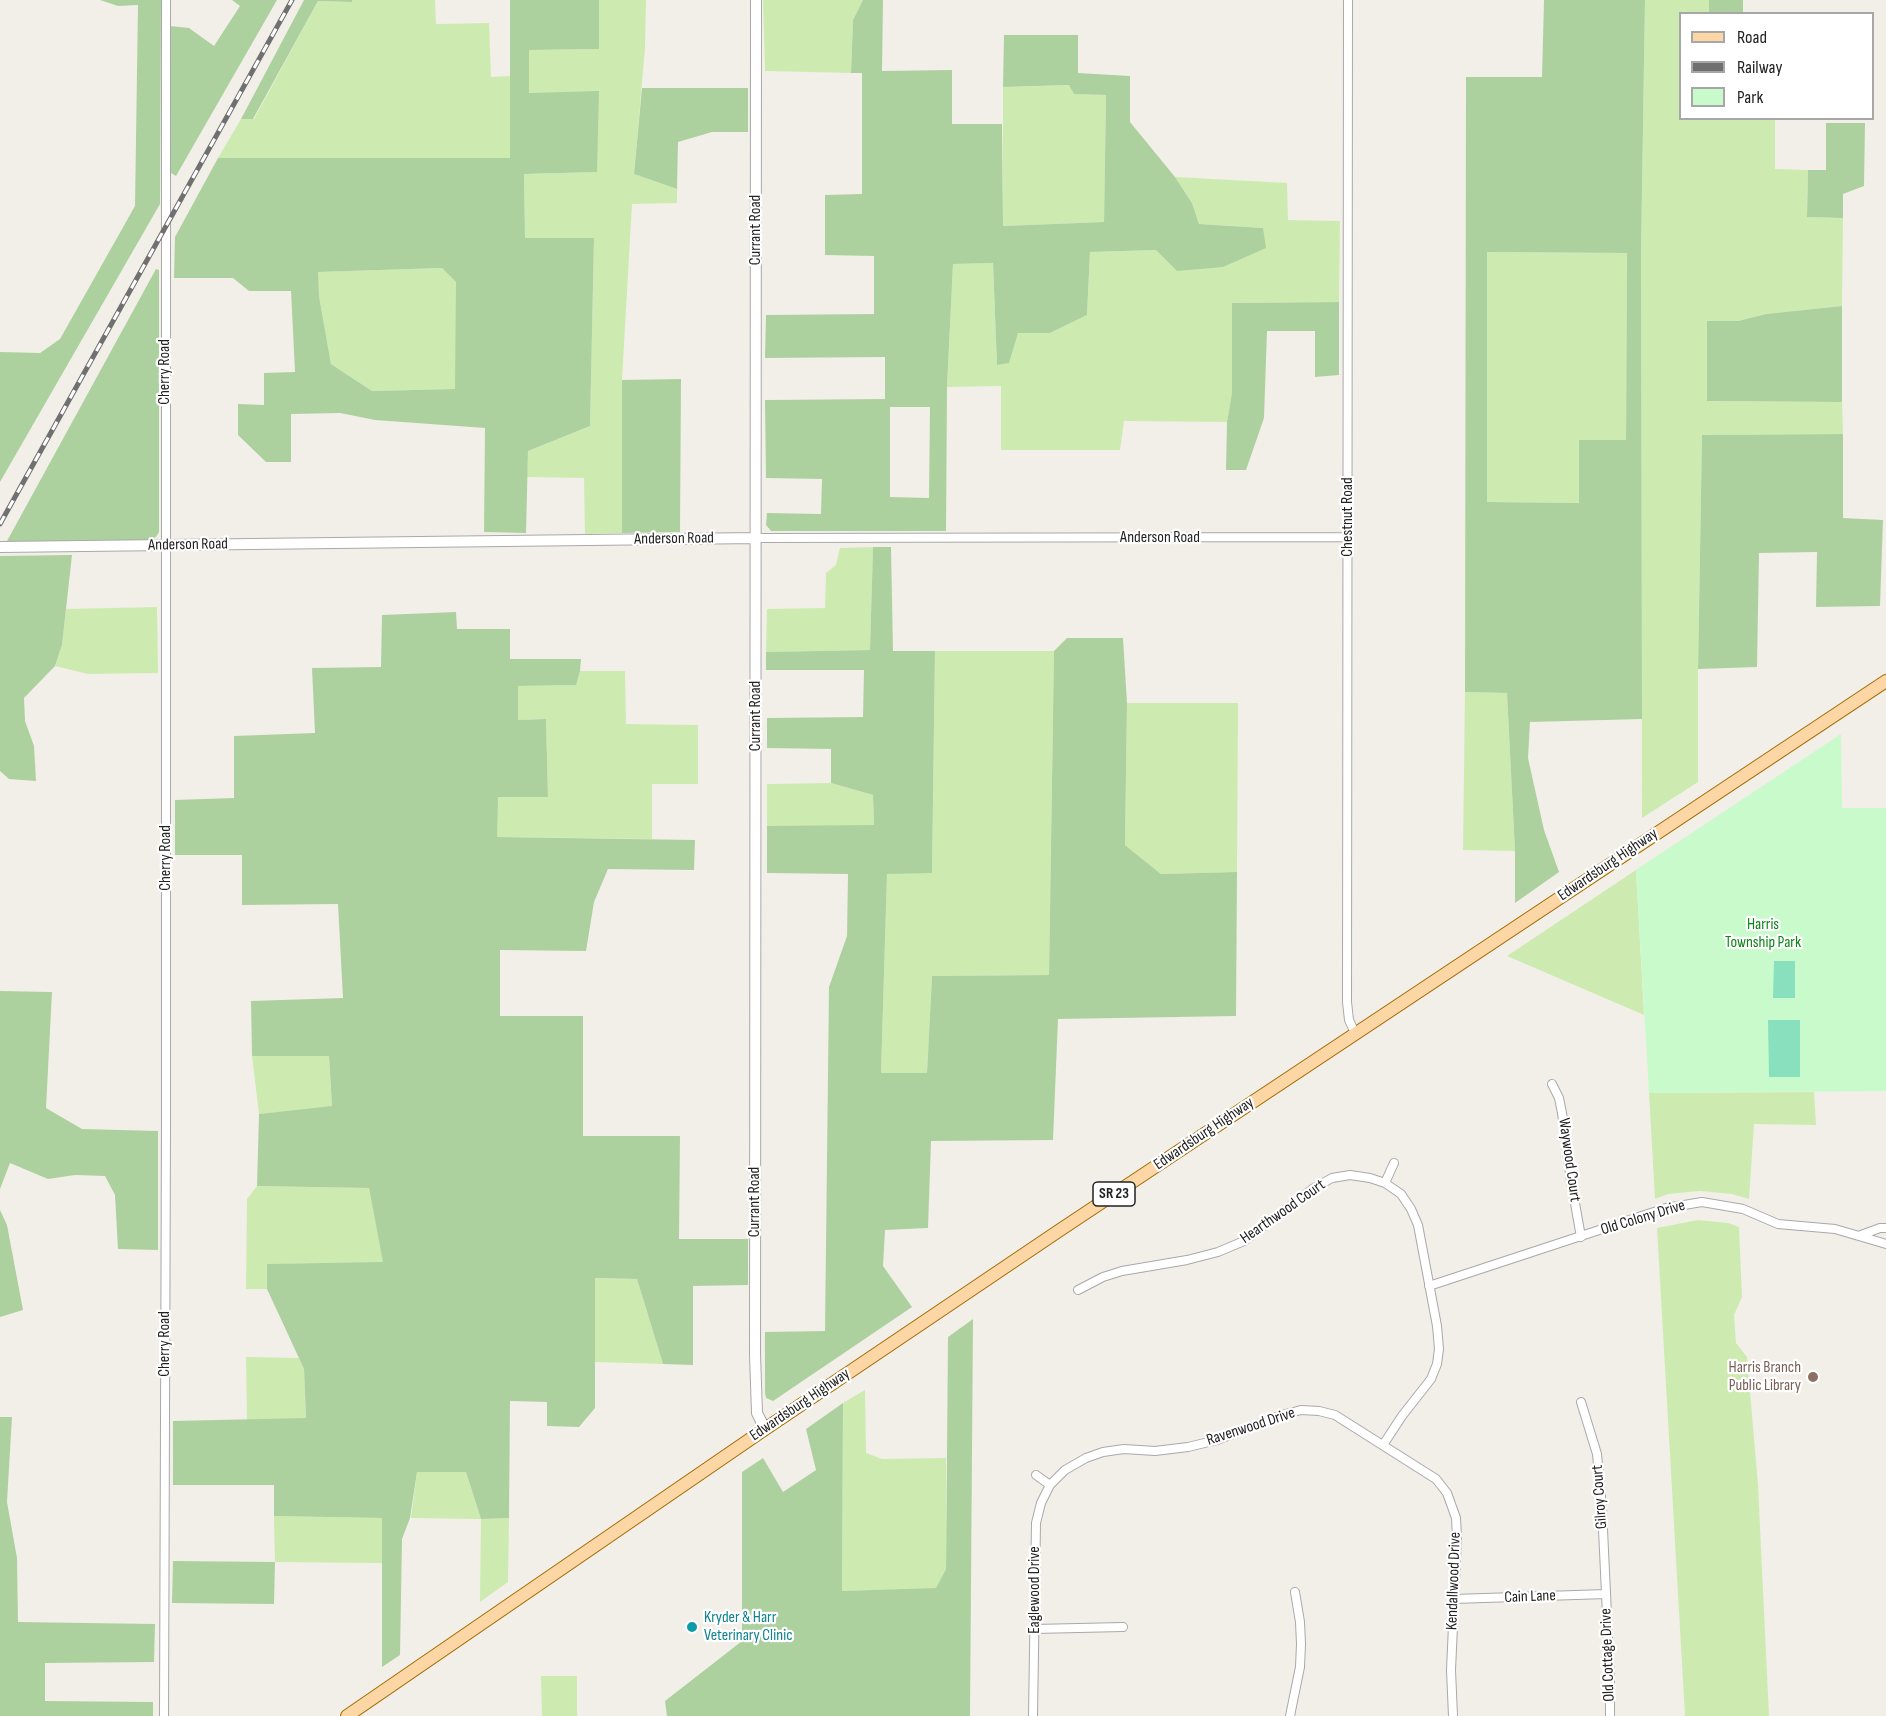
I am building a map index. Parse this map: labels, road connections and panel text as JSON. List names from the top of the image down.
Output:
{
  "streets": {
    "main road": ["Edwardsburg Highway", "SR 23"],
    "street": [
      "Currant Road",
      "Cherry Road",
      "Chestnut Road",
      "Anderson Road",
      "Waywood Court",
      "Hearthwood Court",
      "Old Colony Drive",
      "Ravenwood Drive",
      "Gilroy Court",
      "Kendallwood Drive",
      "Eaglewood Drive",
      "Cain Lane",
      "Old Cottage Drive"
    ]
  },
  "crossings": [
    ["Currant Road", "Anderson Road"],
    ["Currant Road", "Edwardsburg Highway"],
    ["Cherry Road", "Anderson Road"],
    ["Chestnut Road", "Anderson Road"],
    ["Chestnut Road", "Edwardsburg Highway"],
    ["Waywood Court", "Old Colony Drive"],
    ["Hearthwood Court", "Old Colony Drive"],
    ["Hearthwood Court", "Ravenwood Drive"],
    ["Hearthwood Court", "Kendallwood Drive"],
    ["Ravenwood Drive", "Kendallwood Drive"],
    ["Ravenwood Drive", "Eaglewood Drive"],
    ["Gilroy Court", "Cain Lane"],
    ["Gilroy Court", "Old Cottage Drive"],
    ["Kendallwood Drive", "Cain Lane"],
    ["Cain Lane", "Old Cottage Drive"]
  ],
  "parks": ["Harris Township Park"],
  "places": ["Harris Branch Public Library", "Kryder & Harr Veterinary Clinic"],
  "legend": ["Road", "Railway", "Park"]
}
